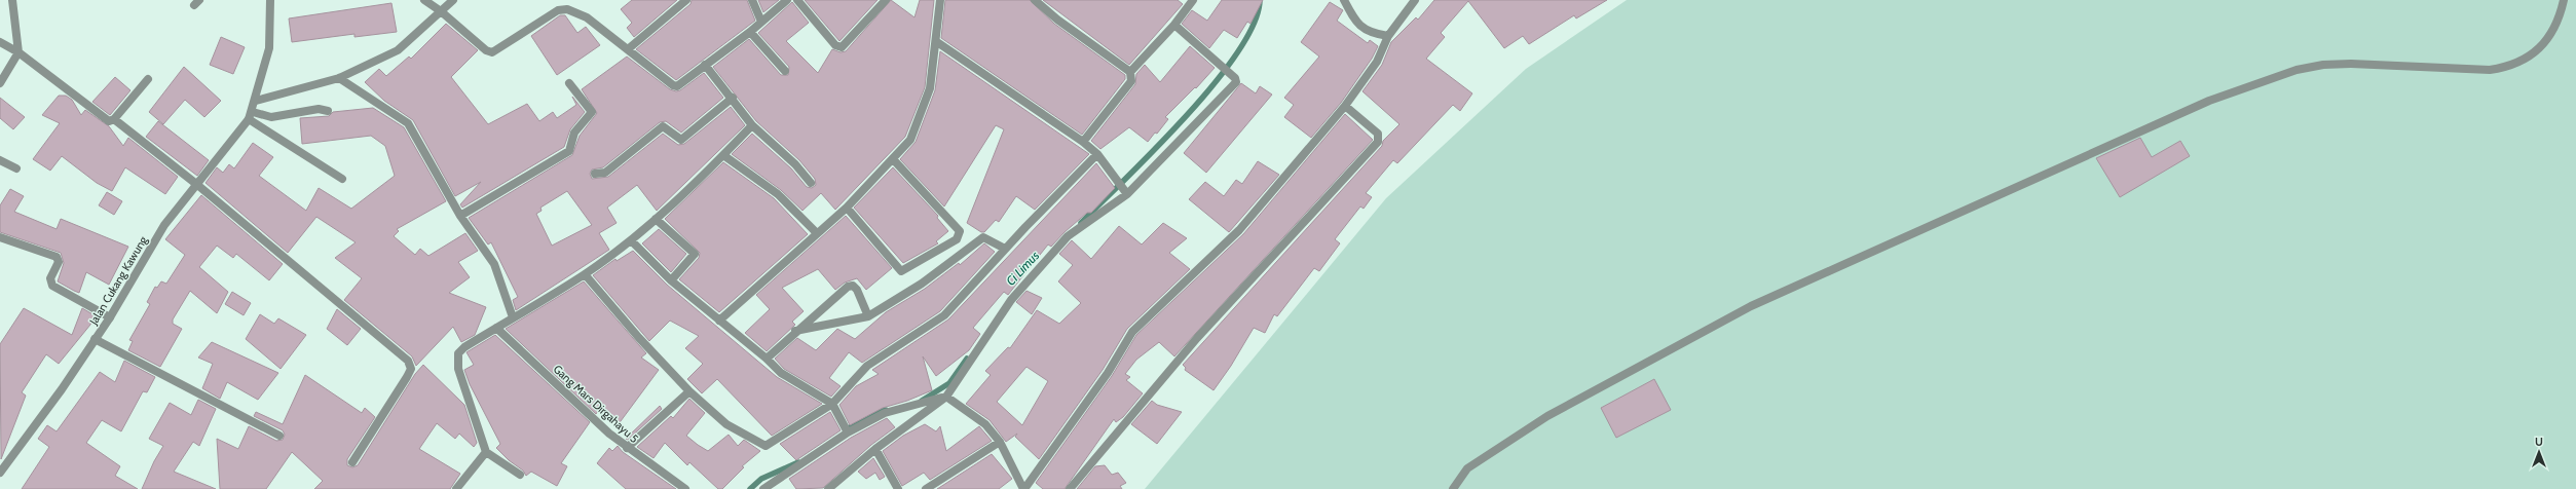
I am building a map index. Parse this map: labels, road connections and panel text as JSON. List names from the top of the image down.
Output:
{
  "streets": {
    "street": ["Jalan Cukang Kawung", "Gang Mars Dirgahayu 5"]
  },
  "water": ["Ci Limus"],
  "north": "top"
}
